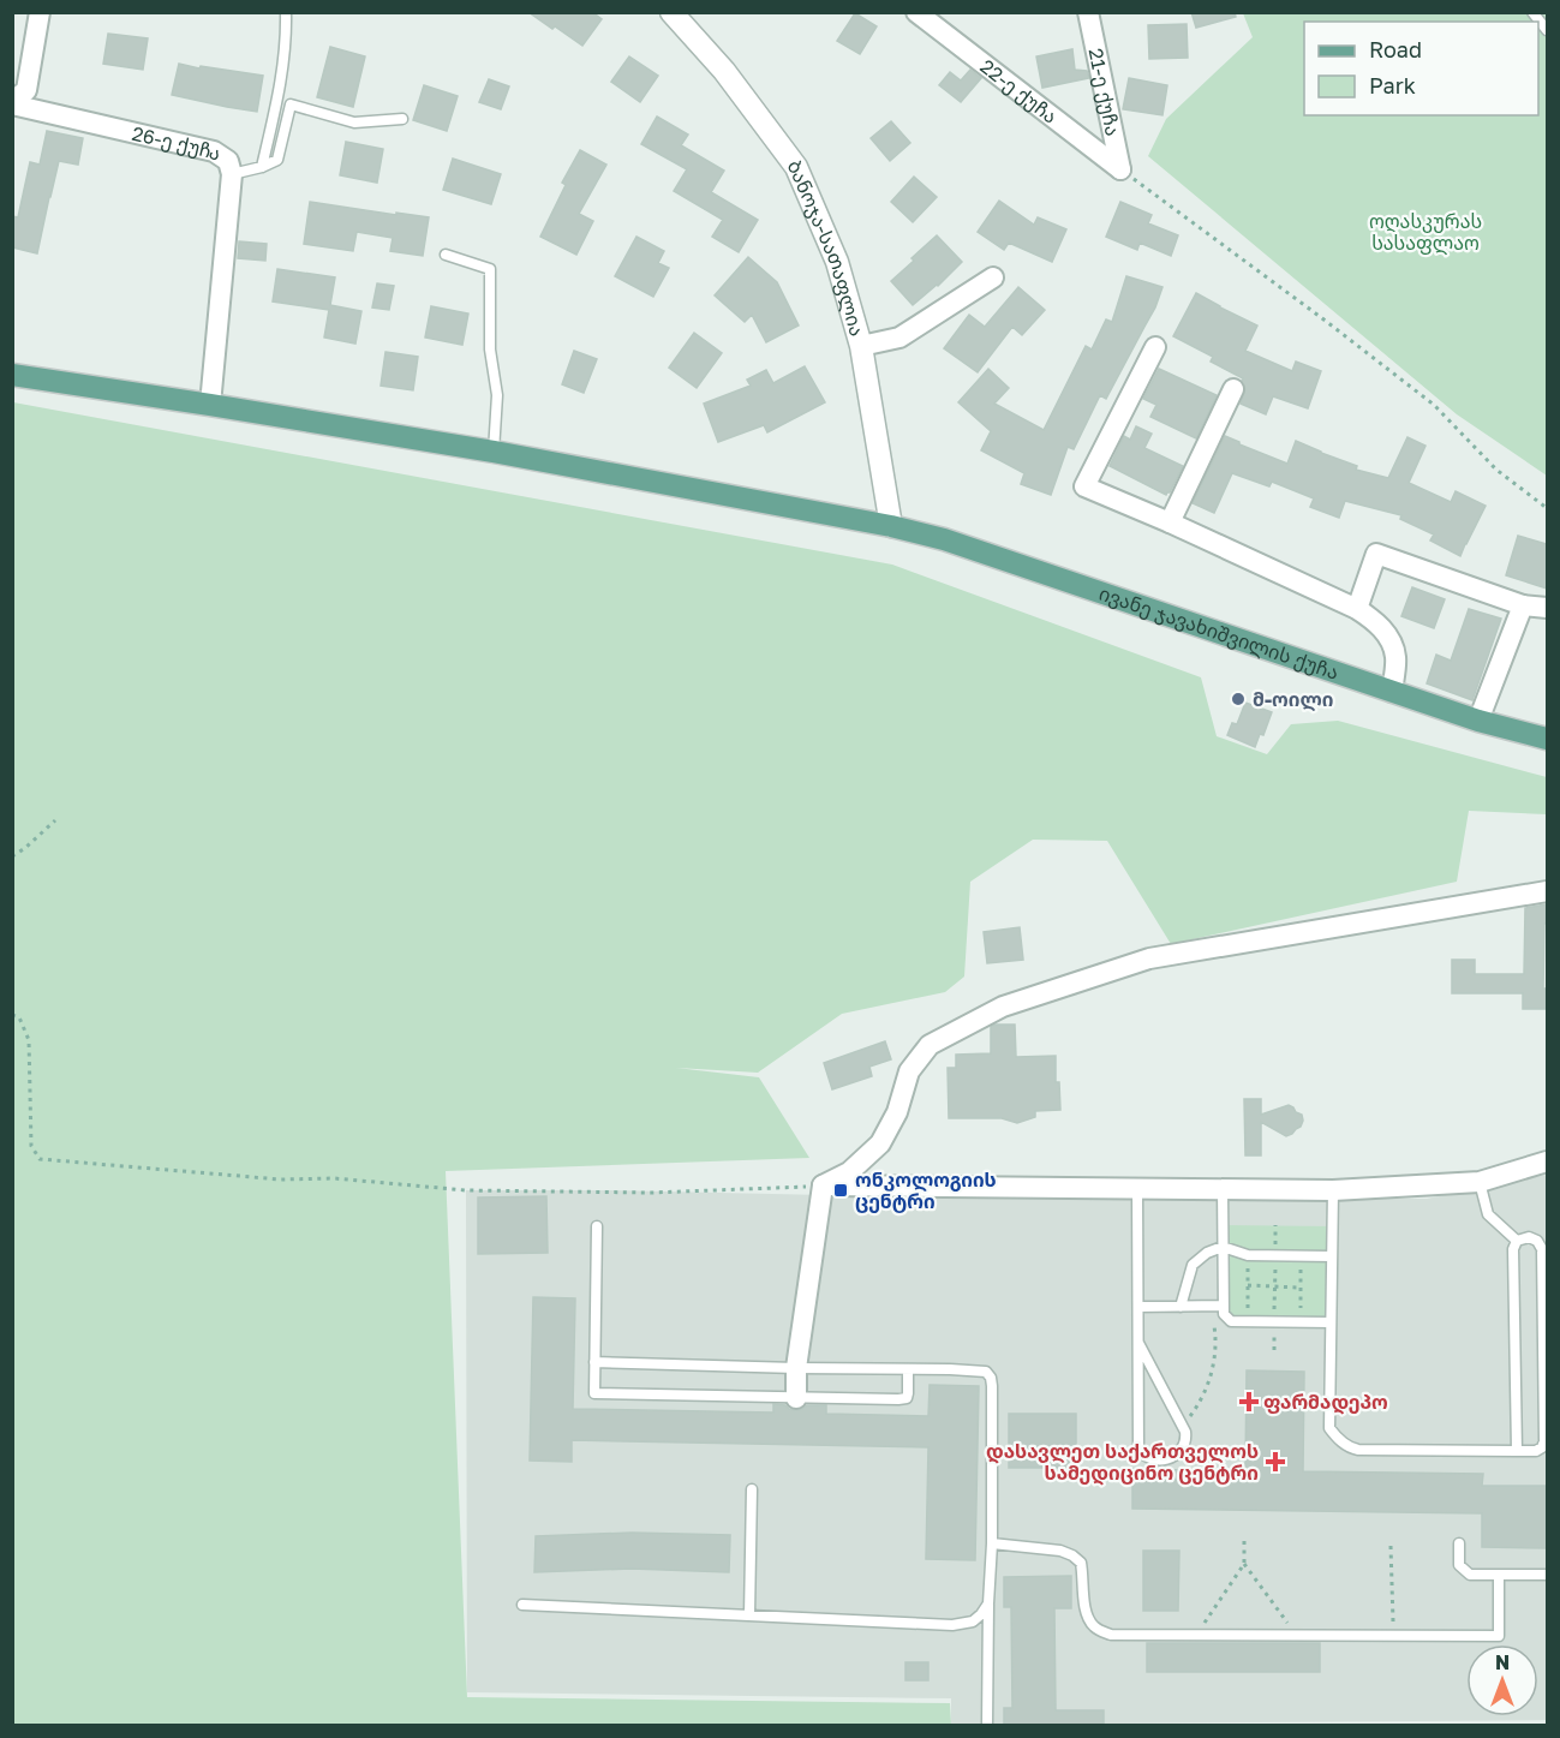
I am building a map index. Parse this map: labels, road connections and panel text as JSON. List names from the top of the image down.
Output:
{
  "streets": {
    "main road": ["ივანე ჯავახიშვილის ქუჩა"],
    "street": [
      "22-ე ქუჩა",
      "21-ე ქუჩა",
      "26-ე ქუჩა",
      "ბანოჯა-სათაფლია"
    ]
  },
  "crossings": [
    ["22-ე ქუჩა", "21-ე ქუჩა"],
    ["26-ე ქუჩა", "ივანე ჯავახიშვილის ქუჩა"],
    ["ბანოჯა-სათაფლია", "ივანე ჯავახიშვილის ქუჩა"]
  ],
  "parks": ["ოღასკურას სასაფლაო"],
  "places": {
    "other": ["მ-ოილი"],
    "transit": ["ონკოლოგიის ცენტრი"],
    "health": ["ფარმადეპო", "დასავლეთ საქართველოს სამედიცინო ცენტრი"]
  },
  "legend": ["Road", "Park"],
  "north": "top"
}
